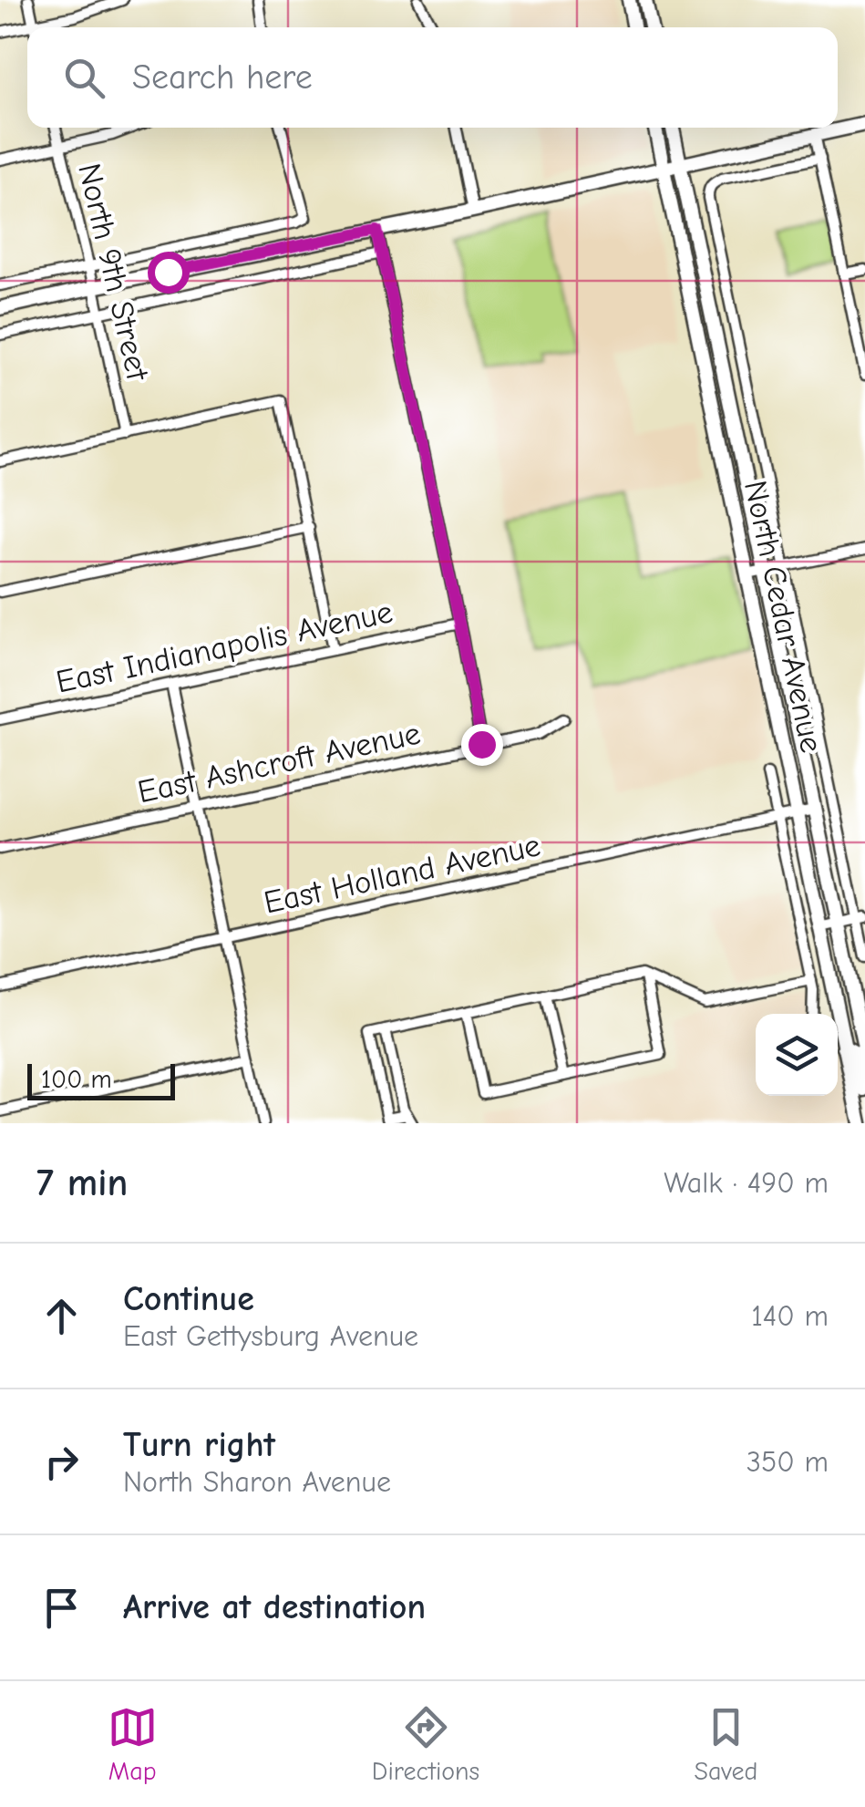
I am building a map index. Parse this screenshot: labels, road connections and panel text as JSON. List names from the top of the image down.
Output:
{
  "streets": {
    "main road": ["North Cedar Avenue"],
    "street": [
      "North 9th Street",
      "East Indianapolis Avenue",
      "East Ashcroft Avenue",
      "East Holland Avenue"
    ]
  },
  "crossings": [
    ["North Cedar Avenue", "East Holland Avenue"]
  ],
  "scale_bar": "100 m",
  "page": {
    "search": "Search here",
    "scale": "100 m",
    "heading": ["7 min", "Walk · 490 m"],
    "list": [
      ["Continue", "East Gettysburg Avenue", "140 m"],
      ["Turn right", "North Sharon Avenue", "350 m"],
      "Arrive at destination"
    ],
    "nav": ["Map", "Directions", "Saved"]
  }
}
